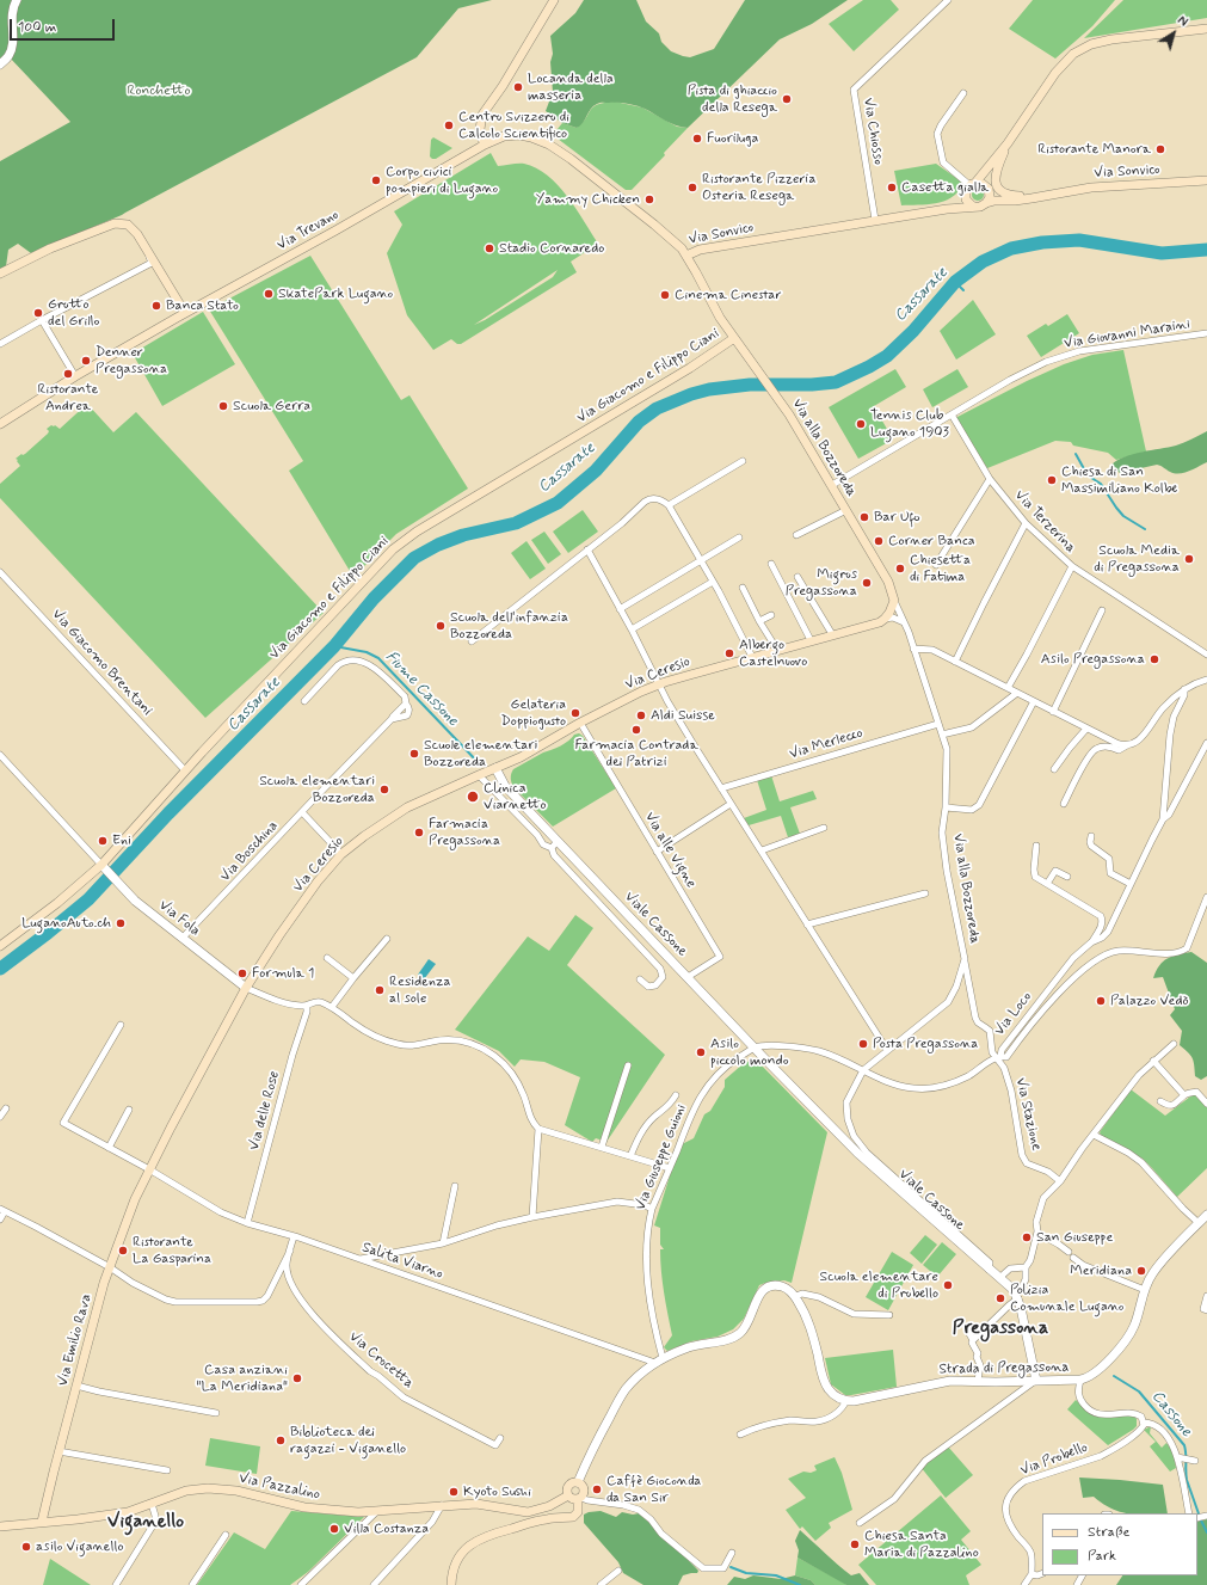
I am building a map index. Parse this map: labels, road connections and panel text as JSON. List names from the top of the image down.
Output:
{
  "streets": {
    "main road": [
      "Via Sonvico",
      "Via Trevano",
      "Via Giacomo e Filippo Ciani",
      "Via alla Bozzoreda",
      "Via Ceresio",
      "Via Emilio Rava",
      "Via Pazzalino"
    ],
    "street": [
      "Via Chiosso",
      "Via Giovanni Maraini",
      "Via Terzerina",
      "Via Giacomo Brentani",
      "Via Merlecco",
      "Via alle Vigne",
      "Via Boschina",
      "Via Fola",
      "Viale Cassone",
      "Via Loco",
      "Via delle Rose",
      "Via Stazione",
      "Via Giuseppe Guioni",
      "Salita Viarno",
      "Via Crocetta",
      "Strada di Pregassona",
      "Via Probello"
    ]
  },
  "crossings": [
    ["Via Chiosso", "Via Sonvico"],
    ["Via Sonvico", "Via Trevano"],
    ["Via Sonvico", "Via Giacomo e Filippo Ciani"],
    ["Via Giovanni Maraini", "Via alla Bozzoreda"],
    ["Via Giovanni Maraini", "Via Terzerina"],
    ["Via Giacomo e Filippo Ciani", "Via alla Bozzoreda"],
    ["Via Giacomo e Filippo Ciani", "Via Giacomo Brentani"],
    ["Via Giacomo e Filippo Ciani", "Via Fola"],
    ["Via alla Bozzoreda", "Via Merlecco"],
    ["Via alla Bozzoreda", "Viale Cassone"],
    ["Via alla Bozzoreda", "Via Loco"],
    ["Via alla Bozzoreda", "Via Stazione"],
    ["Via Ceresio", "Via alle Vigne"],
    ["Via Ceresio", "Via Fola"],
    ["Via Ceresio", "Viale Cassone"],
    ["Via Ceresio", "Salita Viarno"],
    ["Via Ceresio", "Via Emilio Rava"],
    ["Via alle Vigne", "Viale Cassone"],
    ["Via Boschina", "Via Fola"],
    ["Viale Cassone", "Via Loco"],
    ["Viale Cassone", "Via Giuseppe Guioni"],
    ["Via Loco", "Via Stazione"],
    ["Via Loco", "Via Giuseppe Guioni"],
    ["Via delle Rose", "Salita Viarno"],
    ["Via Giuseppe Guioni", "Salita Viarno"],
    ["Salita Viarno", "Via Emilio Rava"],
    ["Salita Viarno", "Via Crocetta"],
    ["Via Emilio Rava", "Via Crocetta"],
    ["Via Emilio Rava", "Via Pazzalino"]
  ],
  "districts": ["Pregassona", "Viganello"],
  "water": ["Cassarate", "Fiume Cassone", "Cassone"],
  "parks": ["Ronchetto"],
  "places": [
    "Locanda della masseria",
    "Pista di ghiaccio della Resega",
    "Centro Svizzero di Calcolo Scientifico",
    "Fuoriluga",
    "Ristorante Manora",
    "Corpo civici pompieri di Lugano",
    "Ristorante Pizzeria Osteria Resega",
    "Casetta gialla",
    "Yammy Chicken",
    "Stadio Cornaredo",
    "SkatePark Lugano",
    "Cinema Cinestar",
    "Banca Stato",
    "Grotto del Grillo",
    "Denner Pregassona",
    "Ristorante Andrea",
    "Scuola Gerra",
    "Tennis Club Lugano 1903",
    "Chiesa di San Massimiliano Kolbe",
    "Bar Ufo",
    "Corner Banca",
    "Scuola Media di Pregassona",
    "Chiesetta di Fatima",
    "Migros Pregassona",
    "Scuola dell'infanzia Bozzoreda",
    "Albergo Castelnuovo",
    "Asilo Pregassona",
    "Gelateria Doppiogusto",
    "Aldi Suisse",
    "Farmacia Contrada dei Patrizi",
    "Scuole elementari Bozzoreda",
    "Scuola elementari Bozzoreda",
    "Clinica Viarnetto",
    "Farmacia Pregassona",
    "Eni",
    "LuganoAuto.ch",
    "Formula 1",
    "Residenza al sole",
    "Palazzo Vedò",
    "Posta Pregassona",
    "Asilo piccolo mondo",
    "San Giuseppe",
    "Ristorante La Gasparina",
    "Meridiana",
    "Scuola elementare di Probello",
    "Polizia Comunale Lugano",
    "Casa anziani \"La Meridiana\"",
    "Biblioteca dei ragazzi - Viganello",
    "Caffè Gioconda da San Sir",
    "Kyoto Sushi",
    "Villa Costanza",
    "Chiesa Santa Maria di Pazzalino",
    "asilo Viganello"
  ],
  "legend": ["Straße", "Park"],
  "scale_bar": "100 m",
  "north": "top right"
}
